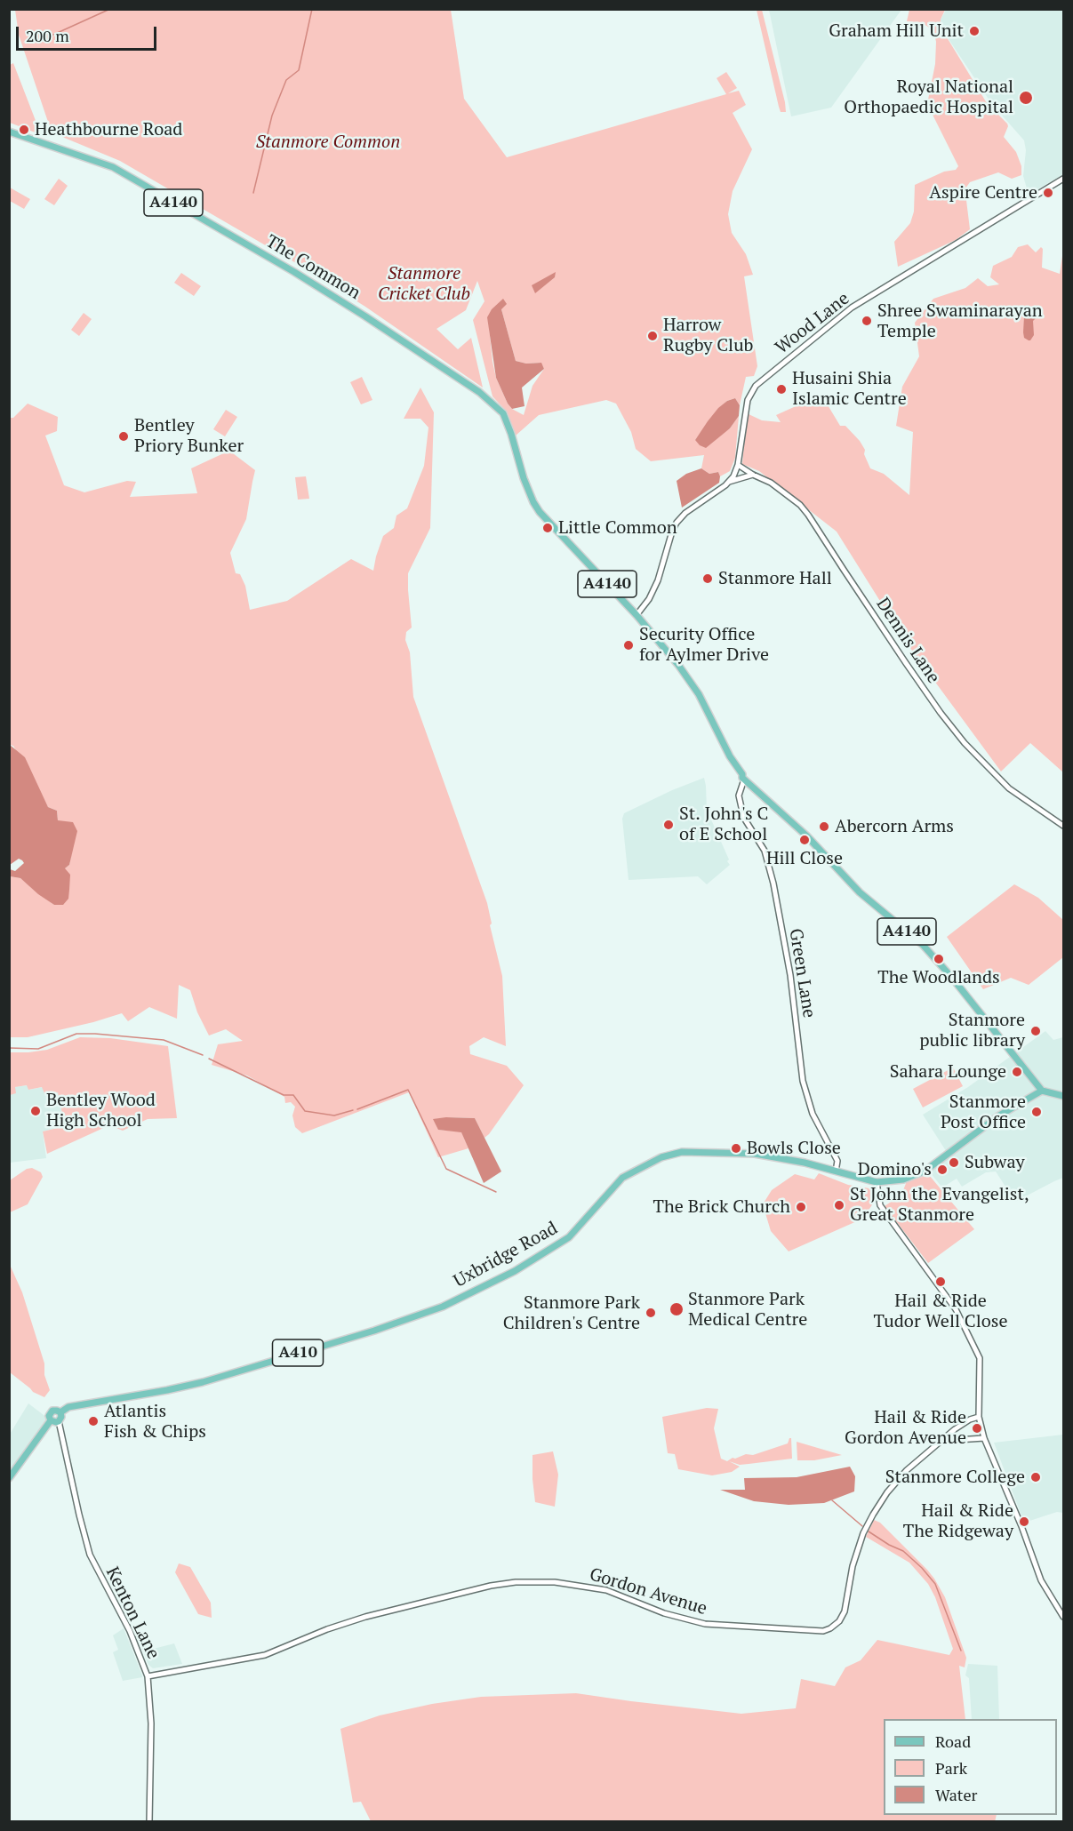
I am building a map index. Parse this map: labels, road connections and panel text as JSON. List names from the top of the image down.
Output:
{
  "streets": {
    "main road": [
      "A4140",
      "The Common",
      "Uxbridge Road",
      "A410"
    ],
    "street": [
      "Wood Lane",
      "Dennis Lane",
      "Green Lane",
      "Gordon Avenue",
      "Kenton Lane"
    ]
  },
  "crossings": [
    ["A4140", "The Common"],
    ["A4140", "Wood Lane"],
    ["A4140", "Green Lane"],
    ["A4140", "Uxbridge Road"],
    ["The Common", "Wood Lane"],
    ["Wood Lane", "Dennis Lane"],
    ["Green Lane", "Uxbridge Road"],
    ["Uxbridge Road", "Kenton Lane"],
    ["Gordon Avenue", "Kenton Lane"]
  ],
  "parks": ["Stanmore Common", "Stanmore Cricket Club"],
  "places": [
    "Graham Hill Unit",
    "Royal National Orthopaedic Hospital",
    "Heathbourne Road",
    "Aspire Centre",
    "Shree Swaminarayan Temple",
    "Harrow Rugby Club",
    "Husaini Shia Islamic Centre",
    "Bentley Priory Bunker",
    "Little Common",
    "Stanmore Hall",
    "Security Office for Aylmer Drive",
    "St. John's C of E School",
    "Abercorn Arms",
    "Hill Close",
    "The Woodlands",
    "Stanmore public library",
    "Sahara Lounge",
    "Bentley Wood High School",
    "Stanmore Post Office",
    "Bowls Close",
    "Subway",
    "Domino's",
    "St John the Evangelist, Great Stanmore",
    "The Brick Church",
    "Hail & Ride Tudor Well Close",
    "Stanmore Park Medical Centre",
    "Stanmore Park Children's Centre",
    "Atlantis Fish & Chips",
    "Hail & Ride Gordon Avenue",
    "Stanmore College",
    "Hail & Ride The Ridgeway"
  ],
  "legend": ["Road", "Park", "Water"],
  "scale_bar": "200 m"
}
